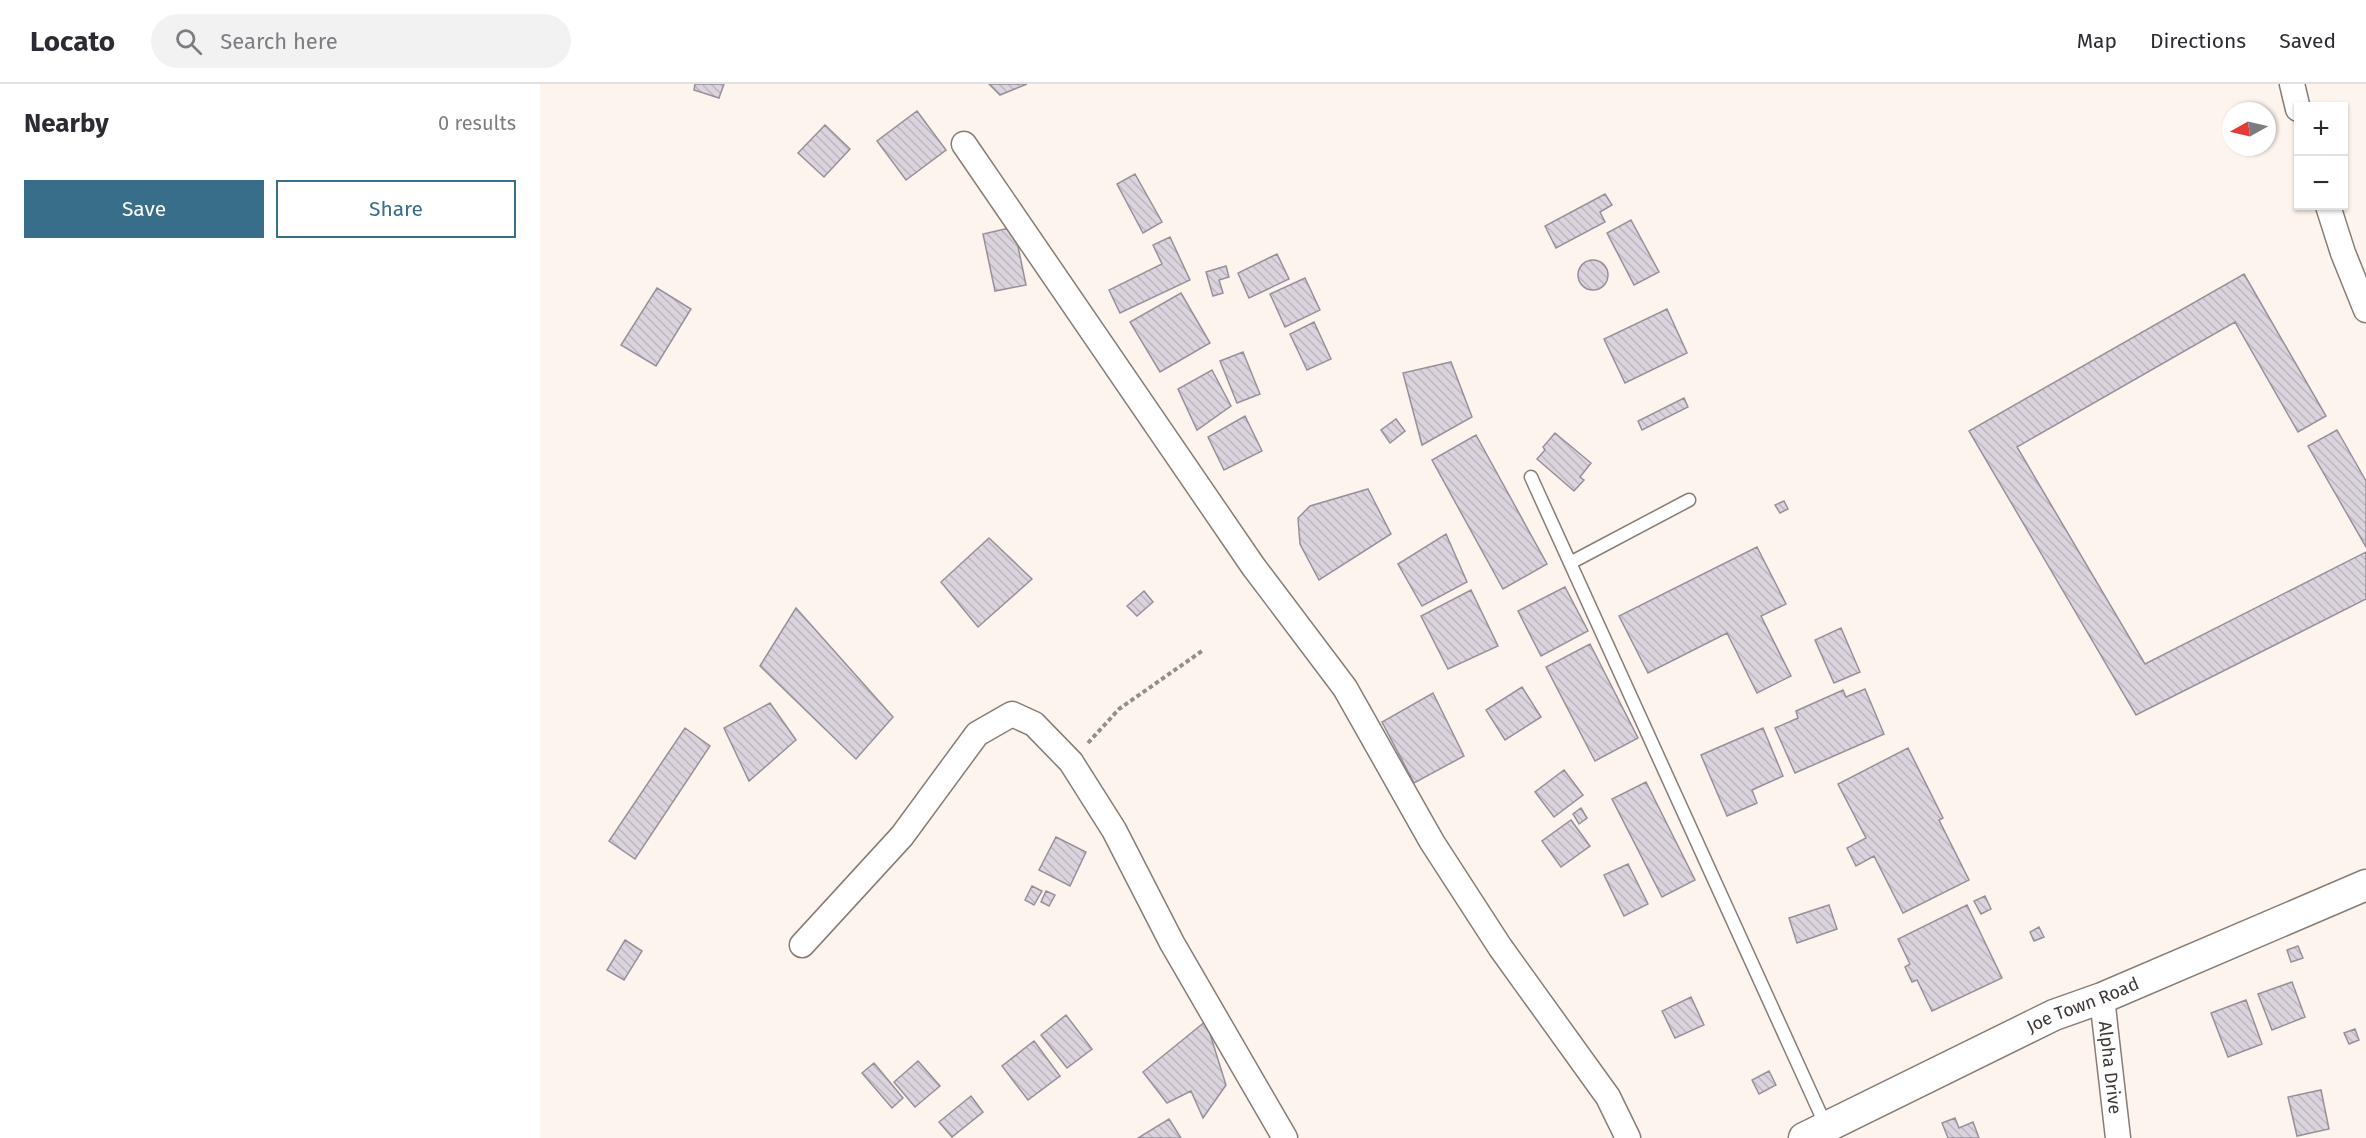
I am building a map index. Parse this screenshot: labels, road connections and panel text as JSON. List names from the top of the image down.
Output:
{
  "streets": {
    "street": ["Joe Town Road", "Alpha Drive"]
  },
  "crossings": [
    ["Joe Town Road", "Alpha Drive"]
  ],
  "north": "left",
  "page": {
    "header": "Locato",
    "search": "Search here",
    "nav": ["Map", "Directions", "Saved"],
    "heading": ["Nearby", "0 results"],
    "map_buttons": ["+", "−"],
    "buttons": ["Save", "Share"]
  }
}
